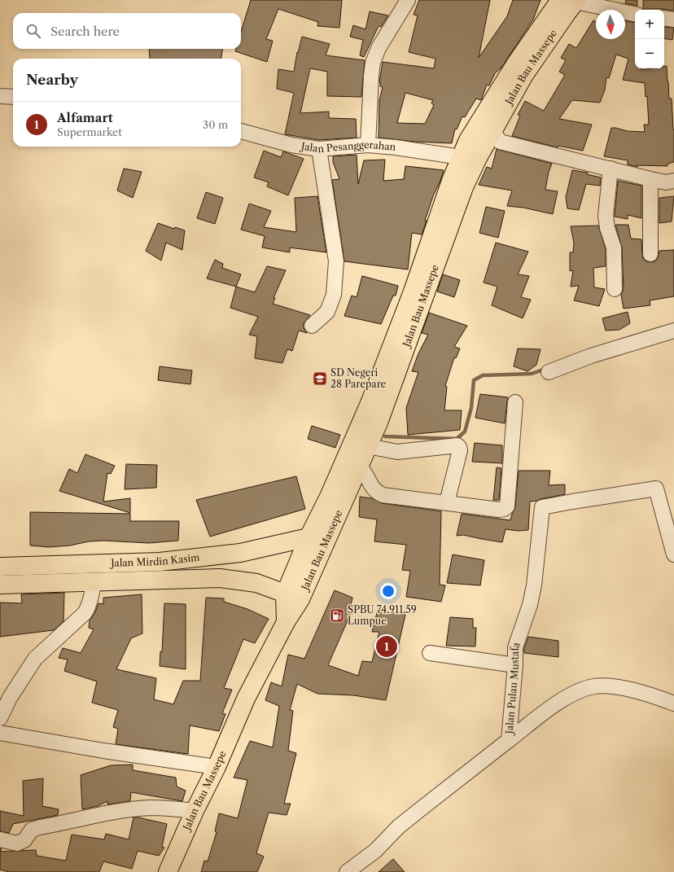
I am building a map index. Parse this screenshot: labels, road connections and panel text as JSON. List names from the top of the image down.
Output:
{
  "streets": {
    "highway": ["Jalan Bau Massepe", "Jalan Mirdin Kasim"],
    "street": ["Jalan Pesanggerahan", "Jalan Pulau Mustafa"]
  },
  "crossings": [
    ["Jalan Bau Massepe", "Jalan Pesanggerahan"],
    ["Jalan Bau Massepe", "Jalan Mirdin Kasim"]
  ],
  "places": {
    "school or university": ["SD Negeri 28 Parepare"],
    "fuel station": ["SPBU 74.911.59 Lumpue"]
  },
  "north": "bottom",
  "page": {
    "map_buttons": ["+", "−"],
    "search": "Search here",
    "heading": "Nearby",
    "list": [
      {
        "mark": "1",
        "name": "Alfamart",
        "note": "Supermarket",
        "value": "30 m"
      }
    ],
    "pins": "1"
  }
}
